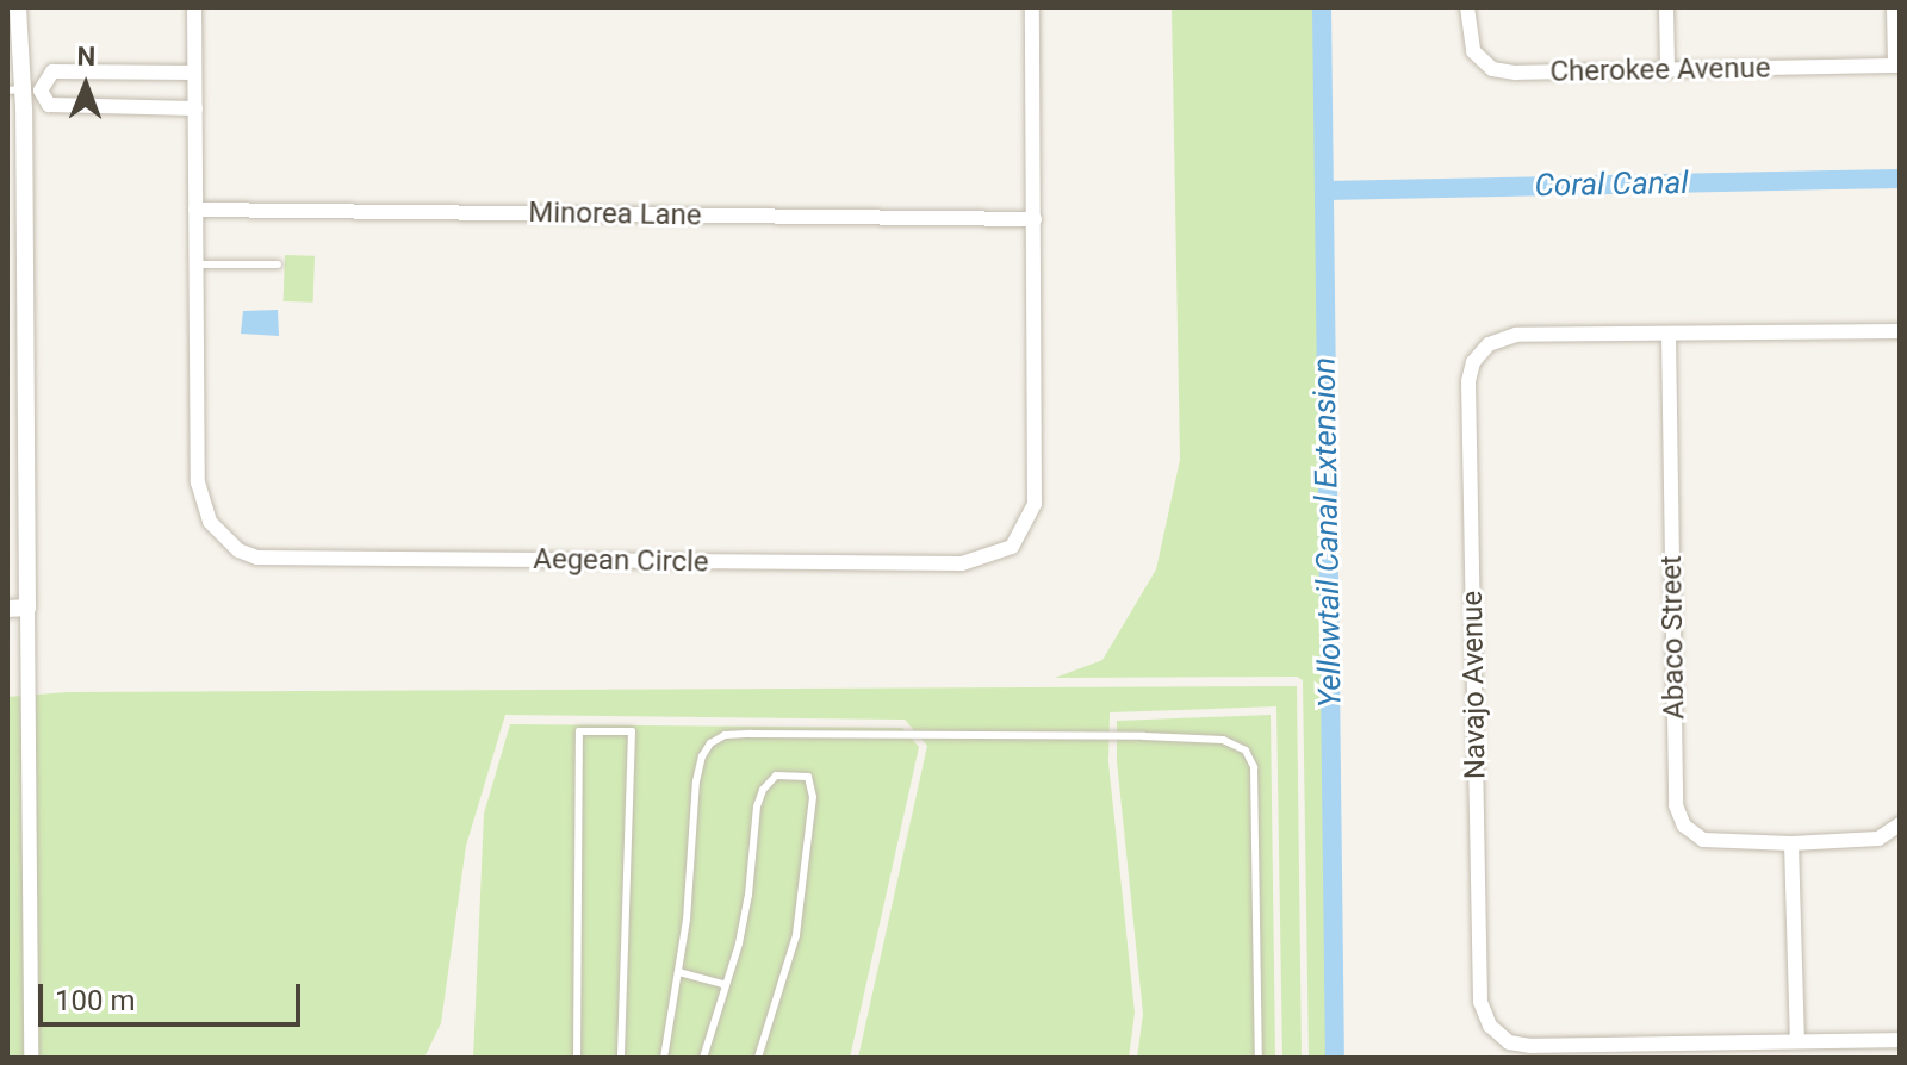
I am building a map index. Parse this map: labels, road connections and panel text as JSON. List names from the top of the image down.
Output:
{
  "streets": {
    "street": [
      "Cherokee Avenue",
      "Minorea Lane",
      "Aegean Circle",
      "Abaco Street",
      "Navajo Avenue"
    ]
  },
  "crossings": [
    ["Minorea Lane", "Aegean Circle"],
    ["Abaco Street", "Navajo Avenue"]
  ],
  "water": ["Coral Canal", "Yellowtail Canal Extension"],
  "scale_bar": "100 m",
  "north": "top"
}
